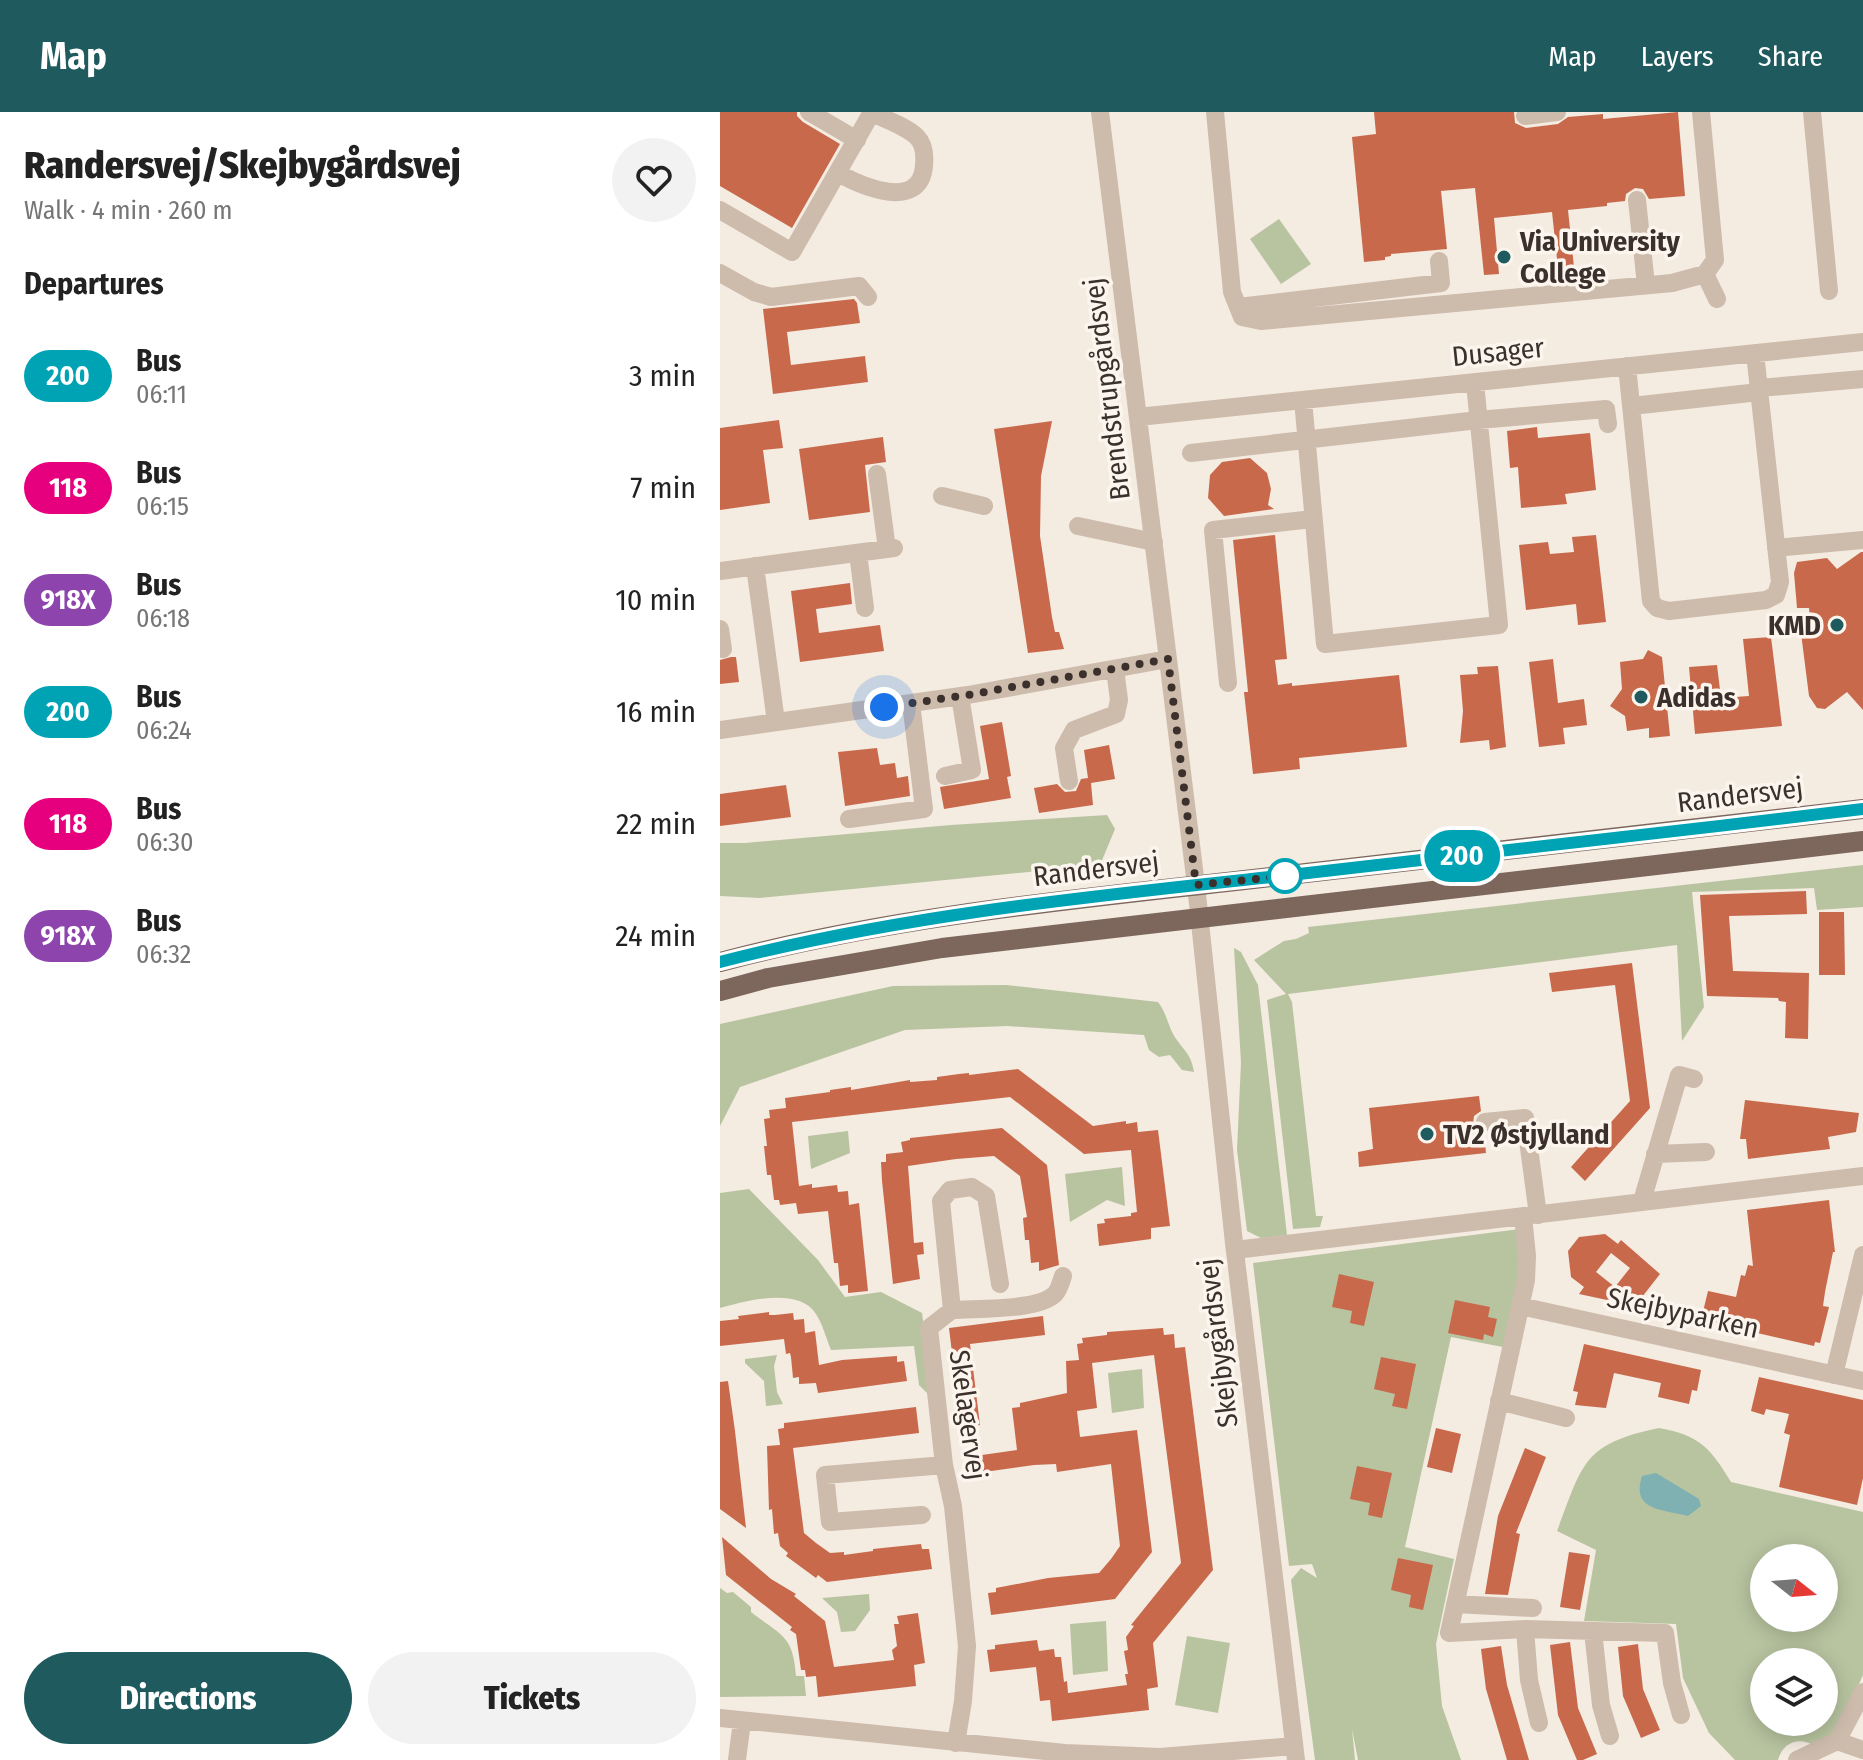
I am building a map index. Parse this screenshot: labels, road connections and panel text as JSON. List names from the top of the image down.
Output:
{
  "streets": {
    "main road": ["Randersvej"],
    "street": [
      "Dusager",
      "Brendstrupgårdsvej",
      "Skejbyparken",
      "Skejbygårdsvej",
      "Skelagervej"
    ]
  },
  "crossings": [
    ["Dusager", "Brendstrupgårdsvej"],
    ["Brendstrupgårdsvej", "Randersvej"],
    ["Brendstrupgårdsvej", "Skejbygårdsvej"],
    ["Randersvej", "Skejbygårdsvej"]
  ],
  "places": [
    "Via University College",
    "KMD",
    "Adidas",
    "TV2 Østjylland"
  ],
  "lines": ["bus line 200"],
  "north": "right",
  "page": {
    "header": "Map",
    "nav": ["Map", "Layers", "Share"],
    "heading": [
      ["Randersvej/Skejbygårdsvej", "Walk · 4 min · 260 m"],
      "Departures"
    ],
    "on_map": "200",
    "list": [
      {
        "mark": "200",
        "name": "Bus",
        "note": "06:11",
        "value": "3 min"
      },
      {
        "mark": "118",
        "name": "Bus",
        "note": "06:15",
        "value": "7 min"
      },
      {
        "mark": "918X",
        "name": "Bus",
        "note": "06:18",
        "value": "10 min"
      },
      {
        "mark": "200",
        "name": "Bus",
        "note": "06:24",
        "value": "16 min"
      },
      {
        "mark": "118",
        "name": "Bus",
        "note": "06:30",
        "value": "22 min"
      },
      {
        "mark": "918X",
        "name": "Bus",
        "note": "06:32",
        "value": "24 min"
      }
    ],
    "buttons": ["Directions", "Tickets"]
  }
}
